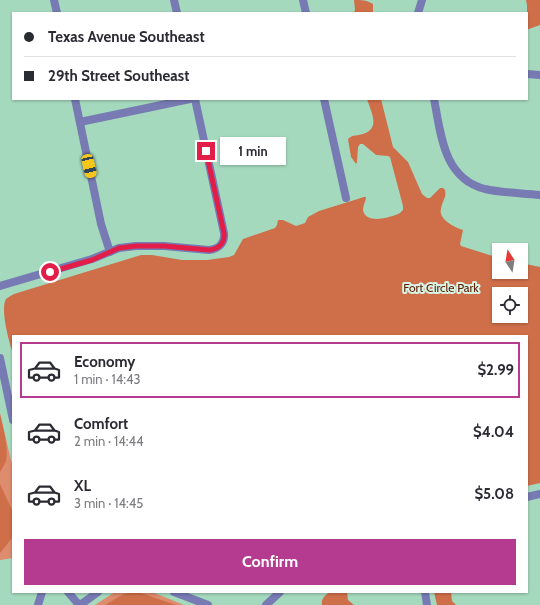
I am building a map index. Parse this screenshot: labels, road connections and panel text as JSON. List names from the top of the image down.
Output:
{
  "parks": ["Fort Circle Park"],
  "north": "top",
  "page": {
    "banner": ["Texas Avenue Southeast", "29th Street Southeast"],
    "bubble": "1 min",
    "list": [
      {
        "name": "Economy",
        "note": "1 min · 14:43",
        "value": "$2.99"
      },
      {
        "name": "Comfort",
        "note": "2 min · 14:44",
        "value": "$4.04"
      },
      {
        "name": "XL",
        "note": "3 min · 14:45",
        "value": "$5.08"
      }
    ],
    "buttons": "Confirm"
  }
}
